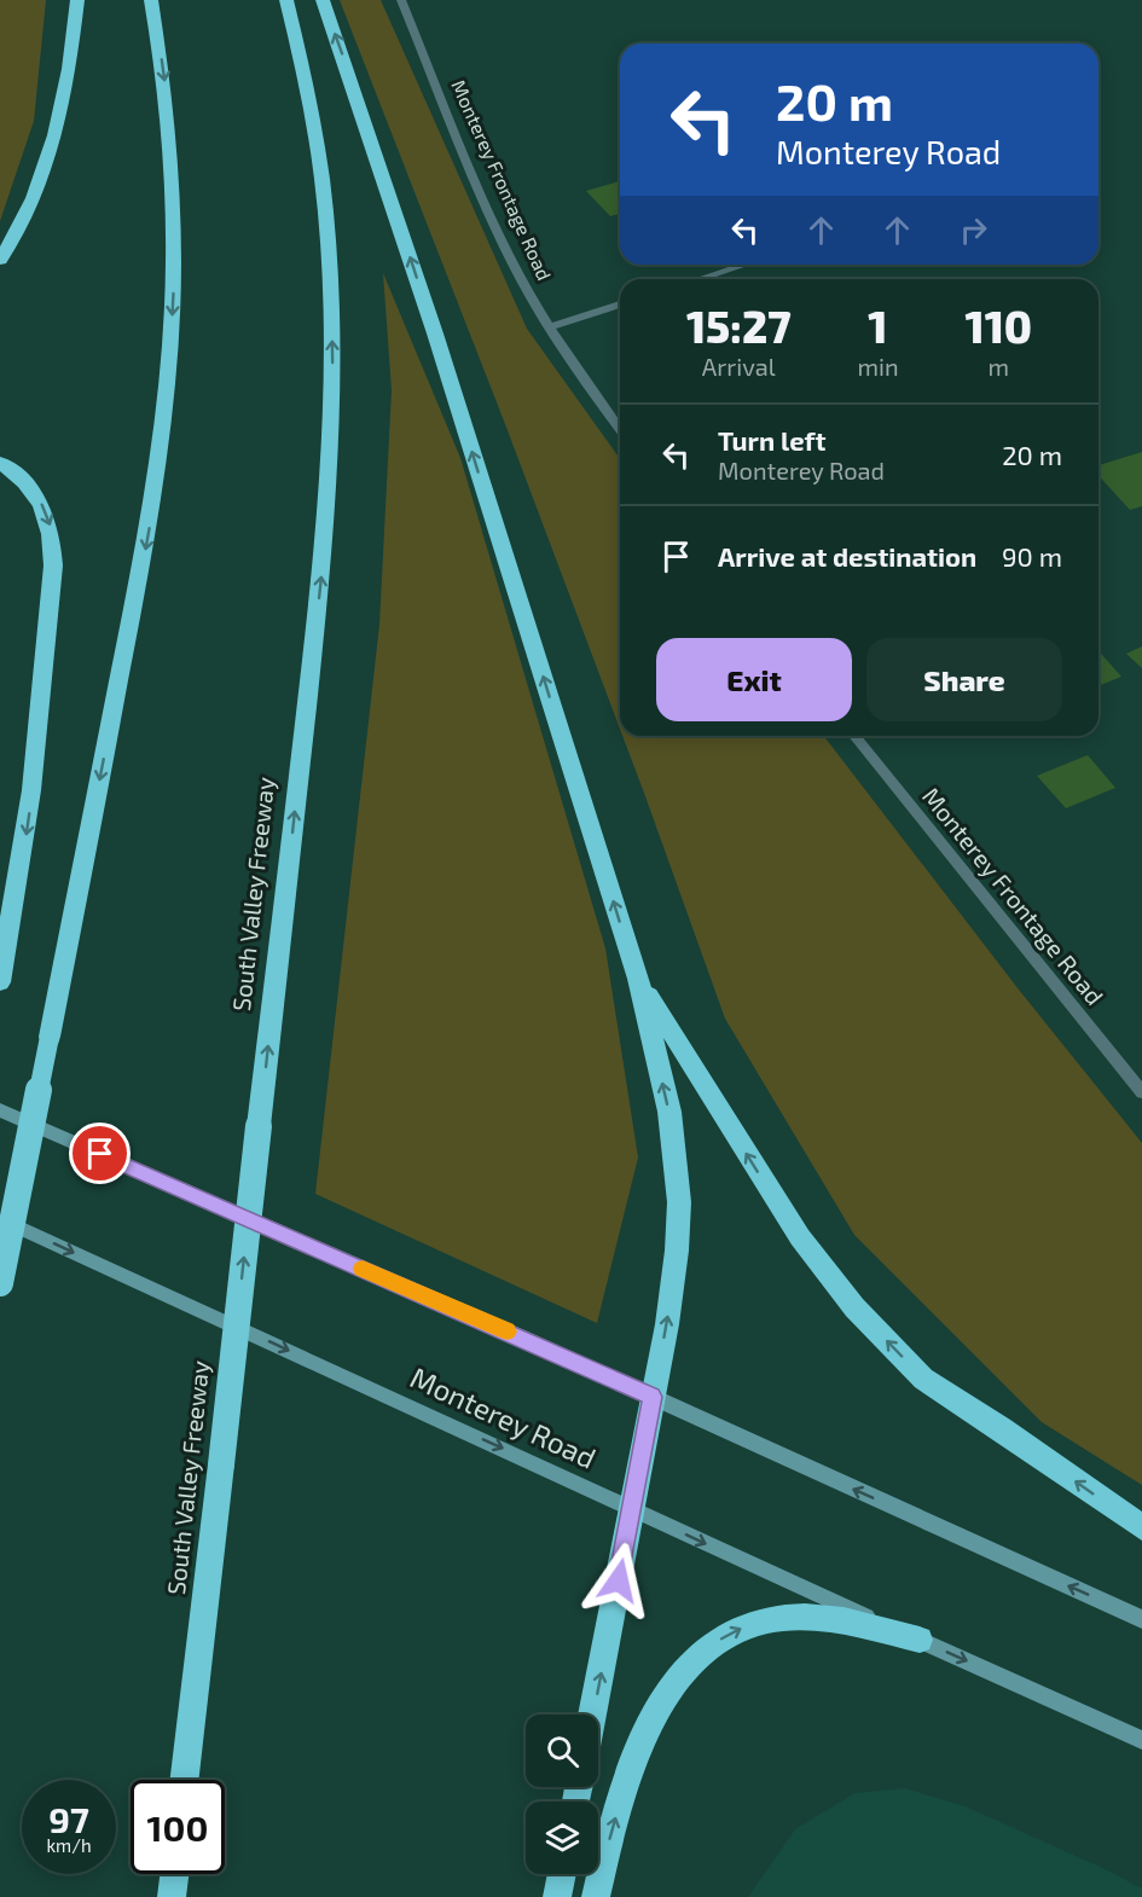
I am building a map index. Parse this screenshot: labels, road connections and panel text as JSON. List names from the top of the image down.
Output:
{
  "streets": {
    "highway": ["South Valley Freeway"],
    "main road": ["Monterey Road"],
    "street": ["Monterey Frontage Road"]
  },
  "page": {
    "turn": ["20 m", "Monterey Road"],
    "eta": [
      "15:27",
      "Arrival",
      "1",
      "min",
      "110",
      "m"
    ],
    "list": [
      {
        "name": "Turn left",
        "note": "Monterey Road",
        "value": "20 m"
      },
      {
        "name": "Arrive at destination",
        "value": "90 m"
      }
    ],
    "buttons": ["Exit", "Share"],
    "speed": "97 km/h",
    "limit": "100"
  }
}
